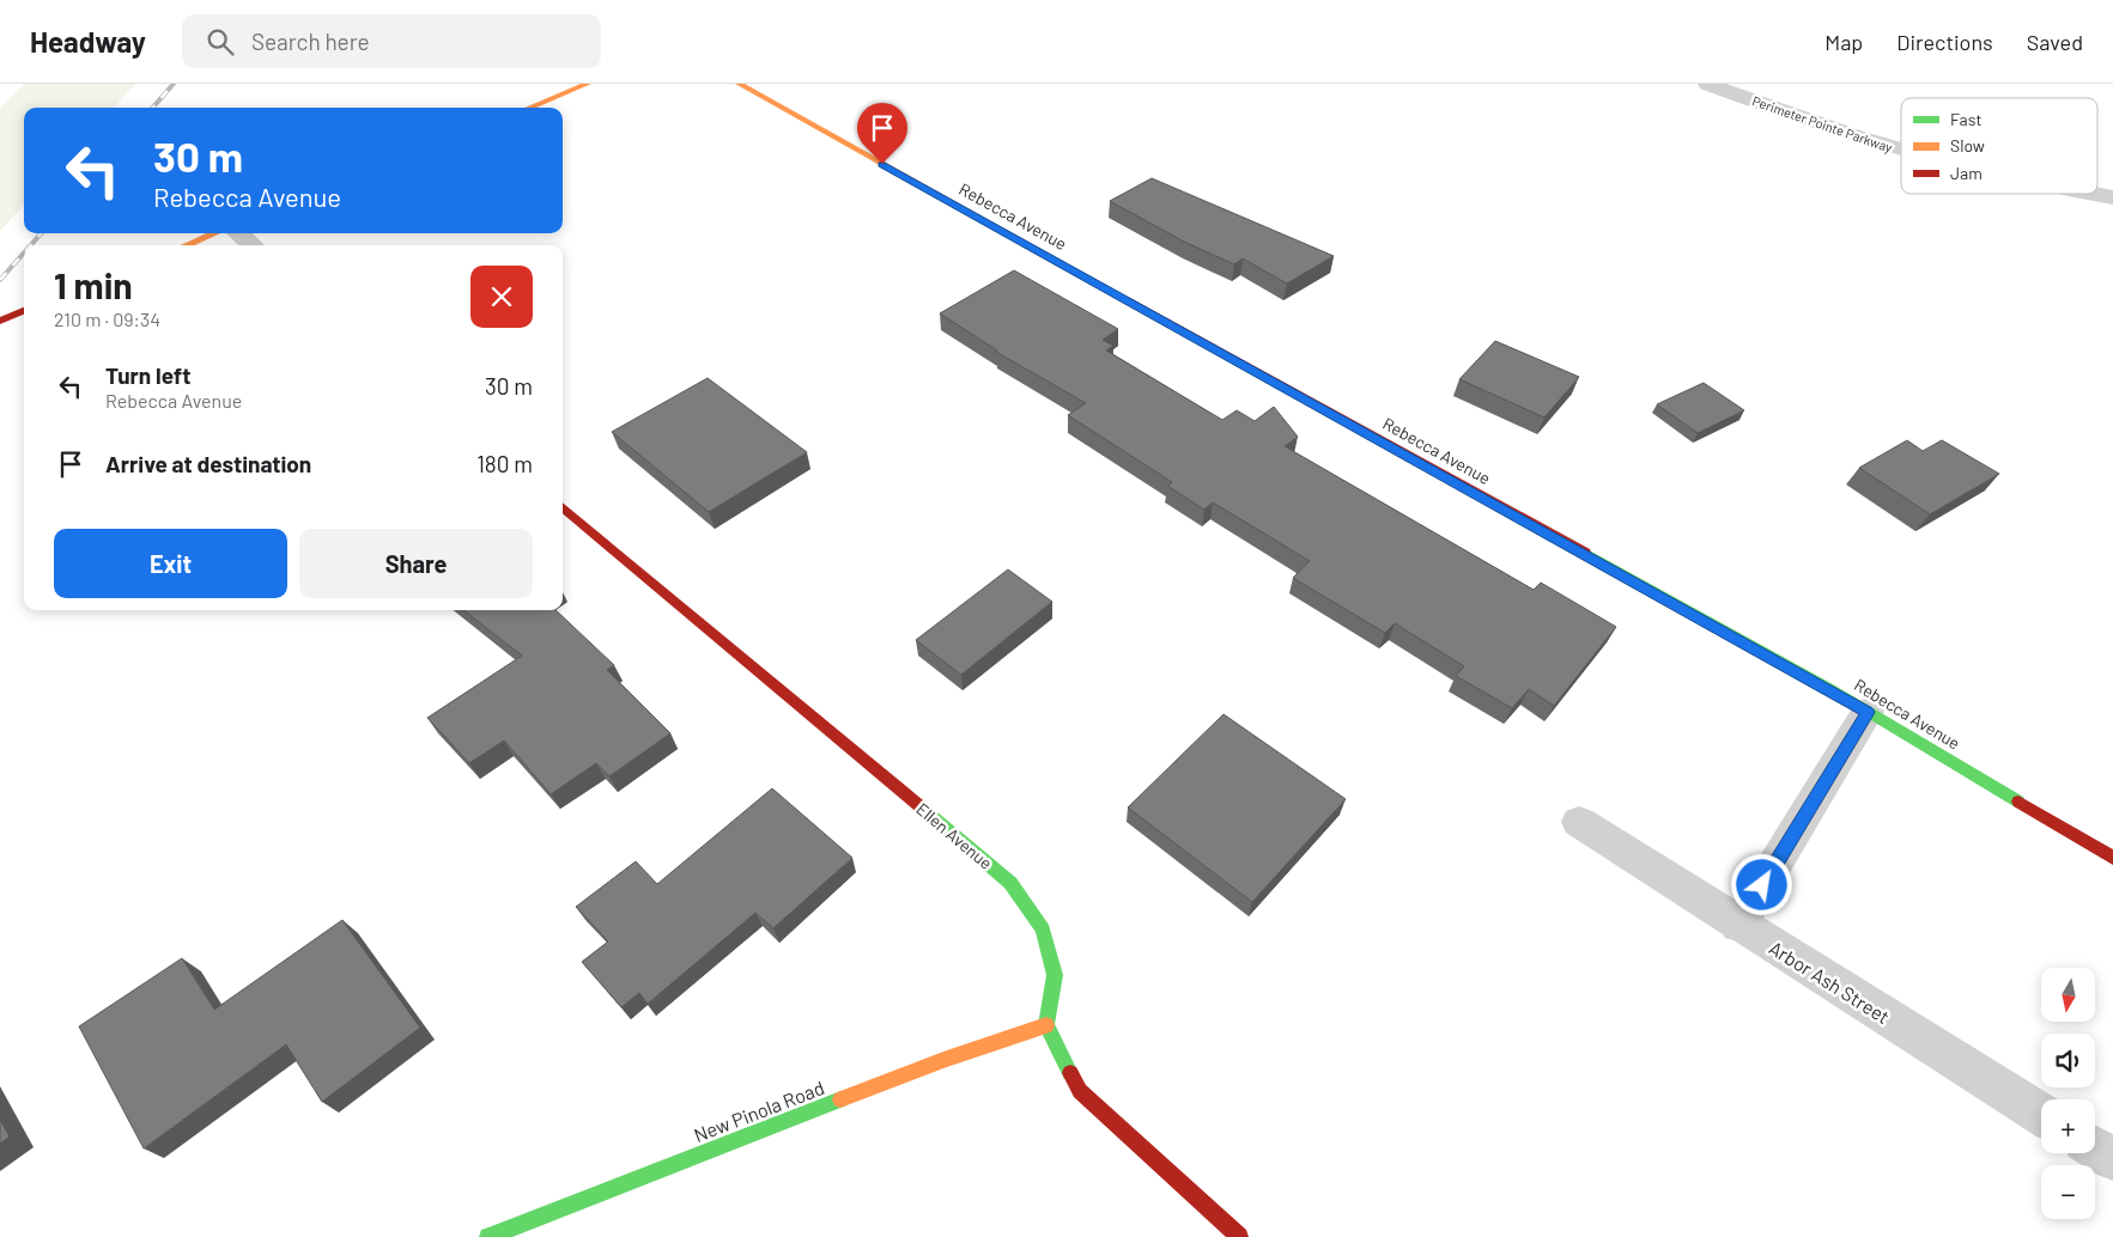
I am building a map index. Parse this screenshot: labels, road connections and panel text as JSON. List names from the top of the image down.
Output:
{
  "streets": {
    "street": [
      "Perimeter Pointe Parkway",
      "Rebecca Avenue",
      "Ellen Avenue",
      "Arbor Ash Street",
      "New Pinola Road"
    ]
  },
  "crossings": [
    ["Ellen Avenue", "New Pinola Road"]
  ],
  "legend": ["Fast", "Slow", "Jam"],
  "north": "bottom",
  "page": {
    "header": "Headway",
    "search": "Search here",
    "nav": ["Map", "Directions", "Saved"],
    "turn": ["30 m", "Rebecca Avenue"],
    "heading": ["1 min", "210 m · 09:34"],
    "list": [
      {
        "name": "Turn left",
        "note": "Rebecca Avenue",
        "value": "30 m"
      },
      {
        "name": "Arrive at destination",
        "value": "180 m"
      }
    ],
    "buttons": ["Exit", "Share"],
    "map_buttons": ["+", "−"]
  }
}
